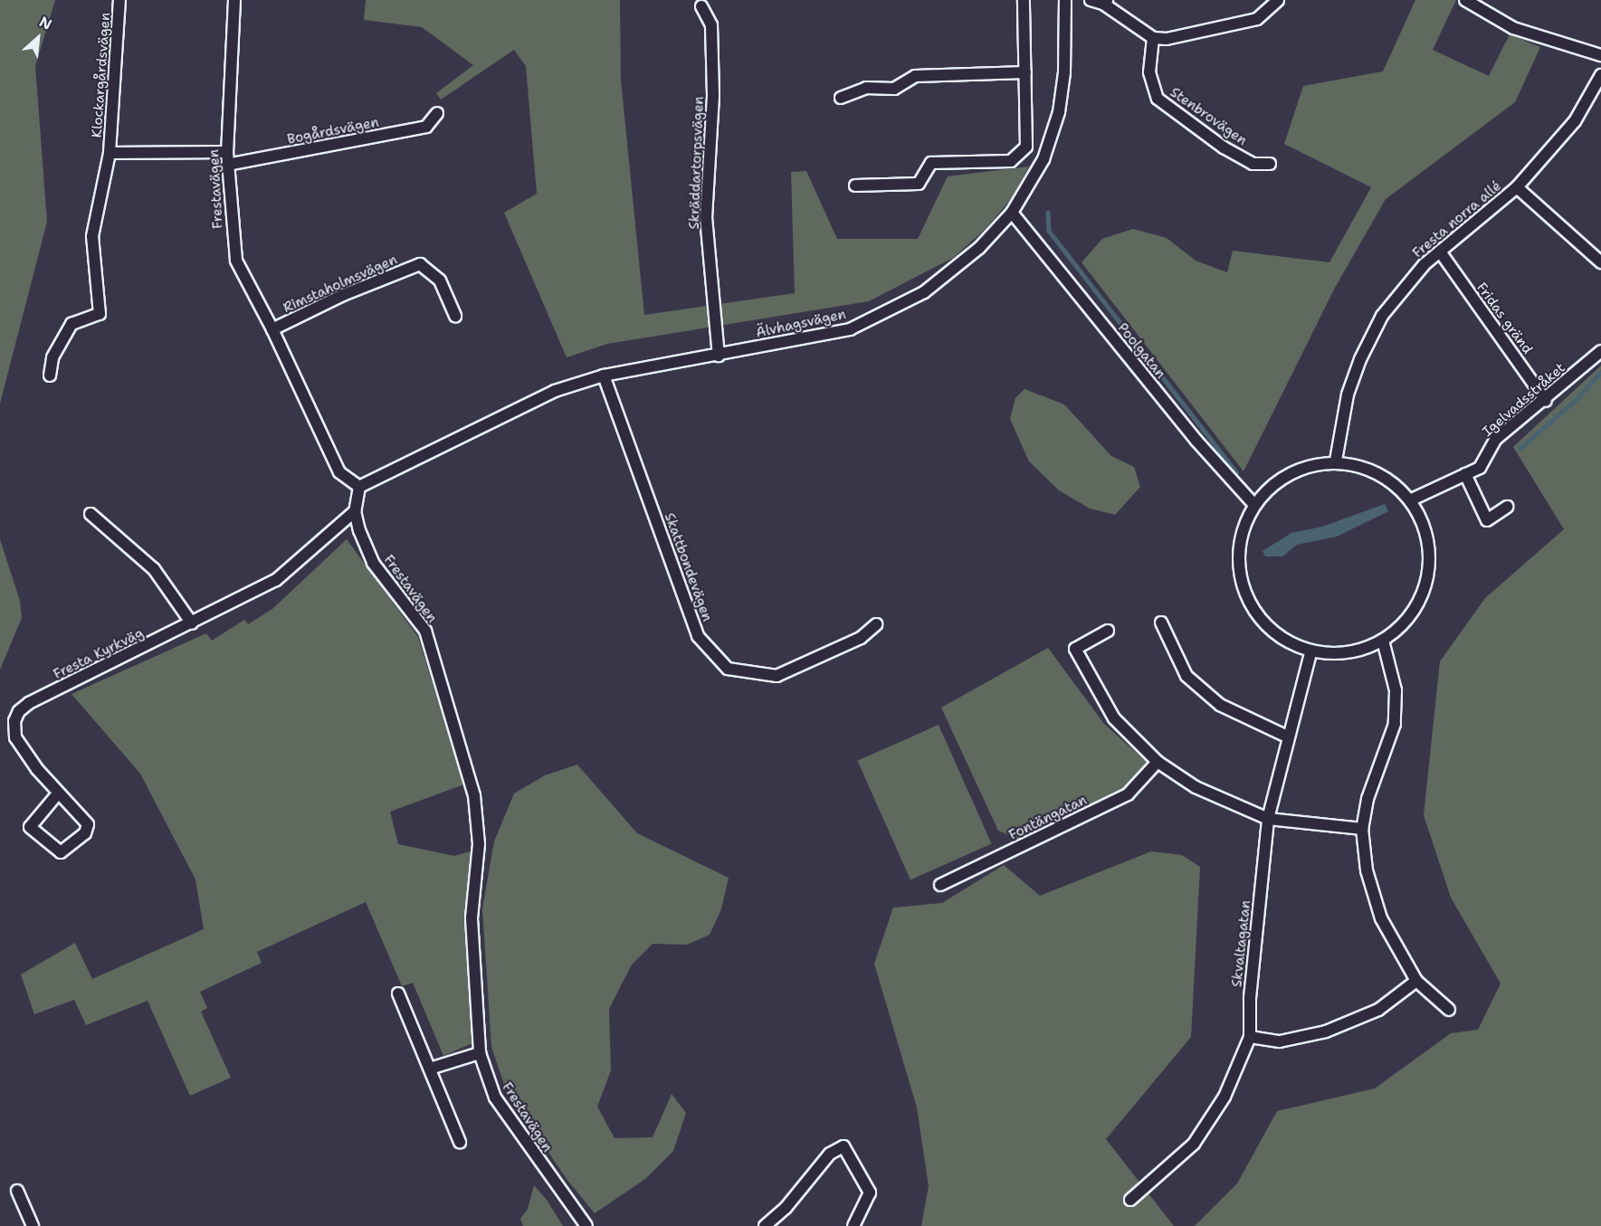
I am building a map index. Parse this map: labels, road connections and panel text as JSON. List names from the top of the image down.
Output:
{
  "streets": {
    "street": [
      "Klockargårdsvägen",
      "Stenbrovägen",
      "Bogårdsvägen",
      "Skräddartorpsvägen",
      "Frestavägen",
      "Fresta norra allé",
      "Rimstaholmsvägen",
      "Fridas gränd",
      "Älvhagsvägen",
      "Poolgatan",
      "Igelvadsstråket",
      "Skattbondevägen",
      "Fresta Kyrkväg",
      "Fontängatan",
      "Skvaltagatan"
    ]
  },
  "crossings": [
    ["Klockargårdsvägen", "Frestavägen"],
    ["Bogårdsvägen", "Frestavägen"],
    ["Skräddartorpsvägen", "Älvhagsvägen"],
    ["Frestavägen", "Rimstaholmsvägen"],
    ["Frestavägen", "Älvhagsvägen"],
    ["Frestavägen", "Fresta Kyrkväg"],
    ["Fresta norra allé", "Fridas gränd"],
    ["Fresta norra allé", "Poolgatan"],
    ["Fresta norra allé", "Igelvadsstråket"],
    ["Fresta norra allé", "Skvaltagatan"],
    ["Fridas gränd", "Igelvadsstråket"],
    ["Älvhagsvägen", "Poolgatan"],
    ["Älvhagsvägen", "Skattbondevägen"],
    ["Poolgatan", "Igelvadsstråket"],
    ["Poolgatan", "Skvaltagatan"],
    ["Igelvadsstråket", "Skvaltagatan"]
  ],
  "north": "top right"
}
